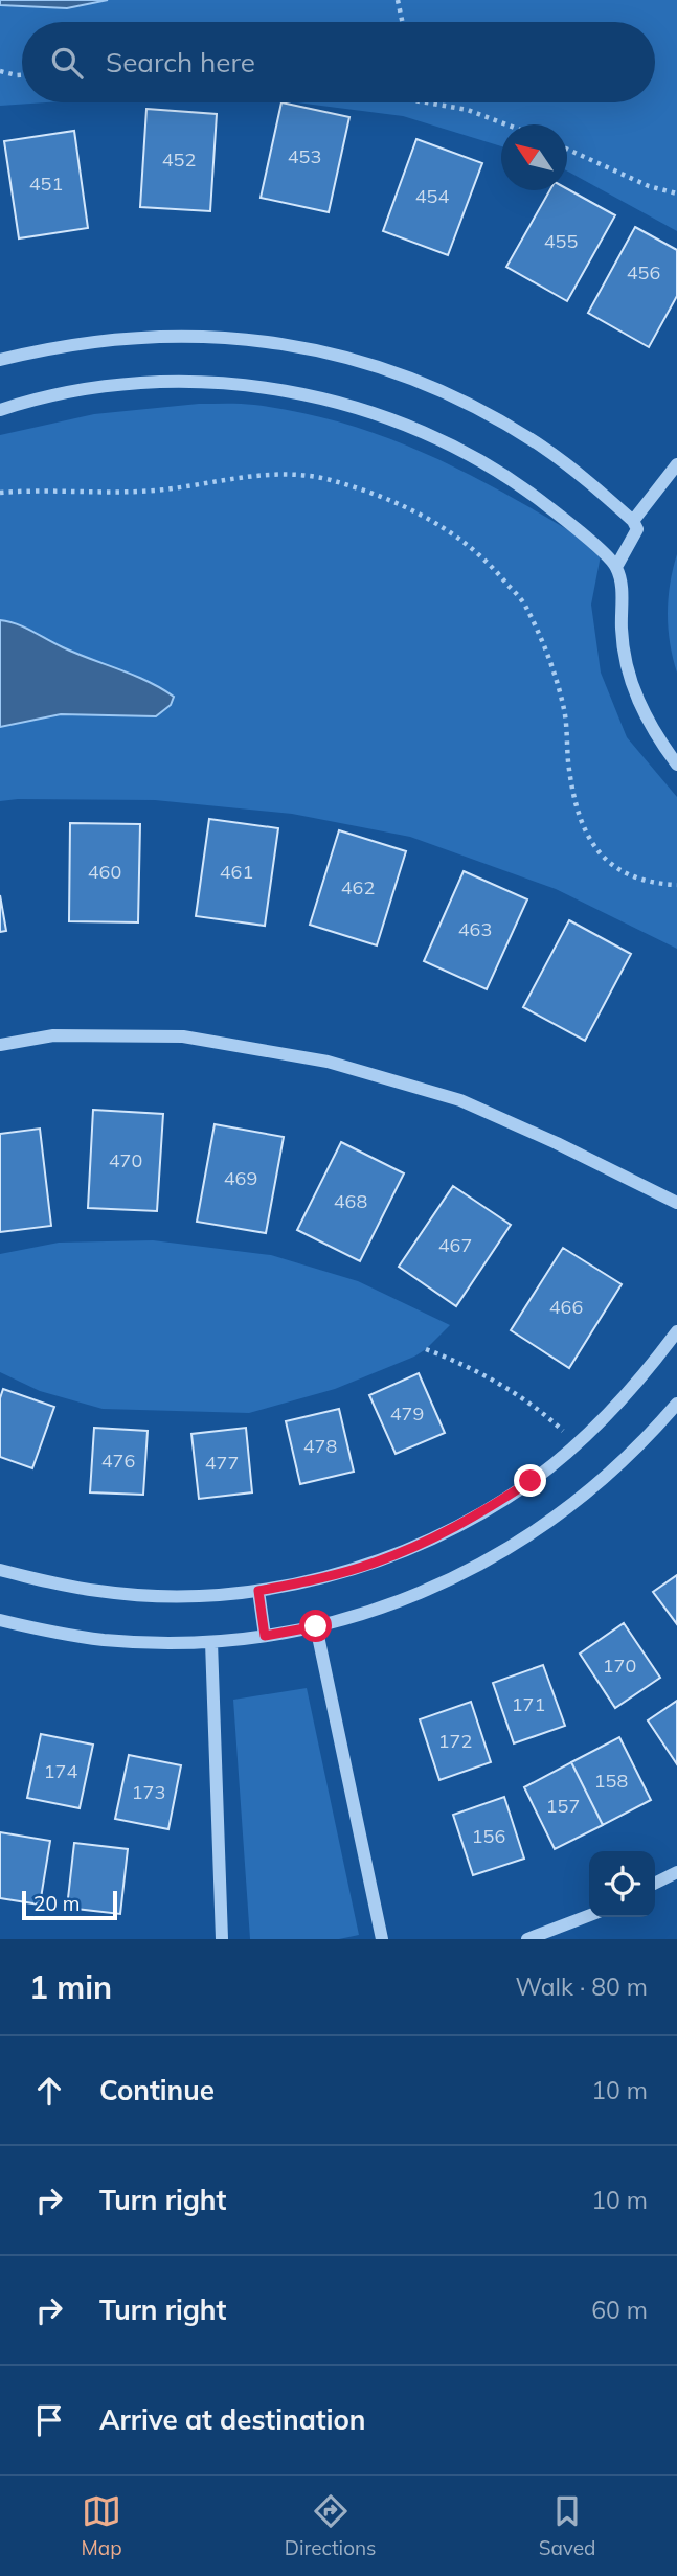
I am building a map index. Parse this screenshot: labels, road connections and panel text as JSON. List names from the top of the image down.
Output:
{
  "house_numbers": [
    "453",
    "452",
    "451",
    "454",
    "455",
    "456",
    "460",
    "461",
    "462",
    "463",
    "470",
    "469",
    "468",
    "467",
    "466",
    "479",
    "478",
    "476",
    "477",
    "170",
    "171",
    "172",
    "174",
    "158",
    "173",
    "157",
    "156"
  ],
  "scale_bar": "20 m",
  "north": "top left",
  "page": {
    "search": "Search here",
    "scale": "20 m",
    "heading": ["1 min", "Walk · 80 m"],
    "list": [
      ["Continue", "10 m"],
      ["Turn right", "10 m"],
      ["Turn right", "60 m"],
      "Arrive at destination"
    ],
    "nav": ["Map", "Directions", "Saved"]
  }
}
